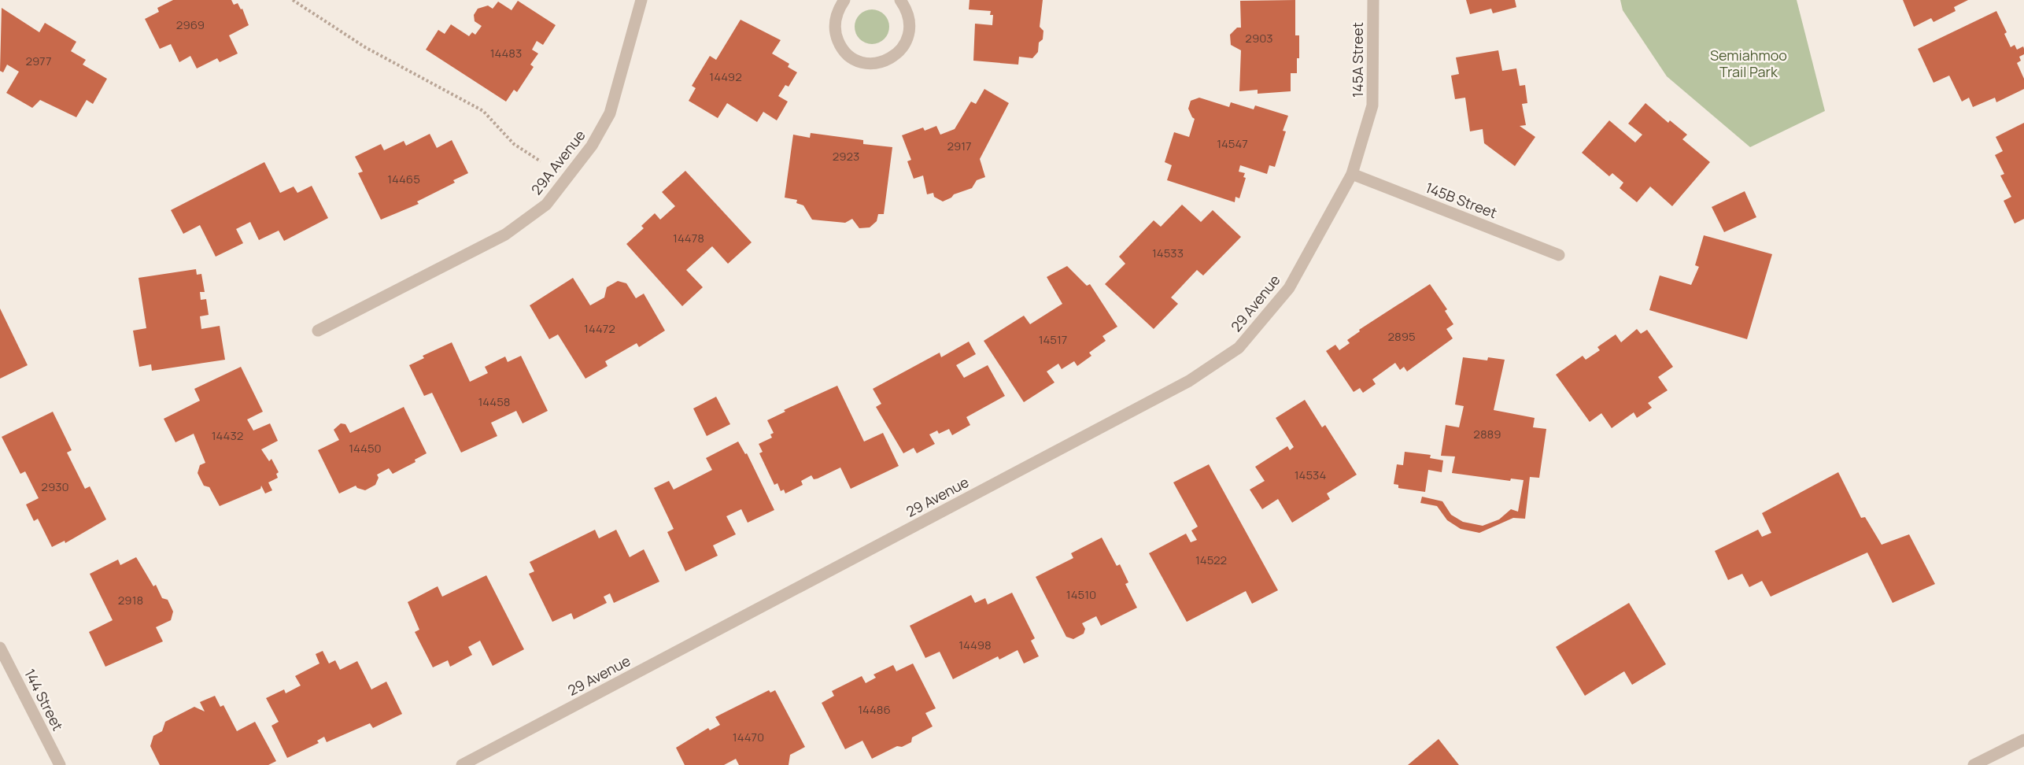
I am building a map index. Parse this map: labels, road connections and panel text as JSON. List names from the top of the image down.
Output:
{
  "streets": {
    "street": [
      "145A Street",
      "29A Avenue",
      "145B Street",
      "29 Avenue",
      "144 Street"
    ]
  },
  "crossings": [
    ["145A Street", "145B Street"],
    ["145A Street", "29 Avenue"],
    ["145B Street", "29 Avenue"]
  ],
  "parks": ["Semiahmoo Trail Park"],
  "house_numbers": [
    "2969",
    "2903",
    "14483",
    "2977",
    "14492",
    "14547",
    "2917",
    "2923",
    "14465",
    "14478",
    "14533",
    "14472",
    "2895",
    "14517",
    "14458",
    "2889",
    "14432",
    "14450",
    "14534",
    "2930",
    "14522",
    "14510",
    "2918",
    "14498",
    "14486",
    "14470"
  ]
}
